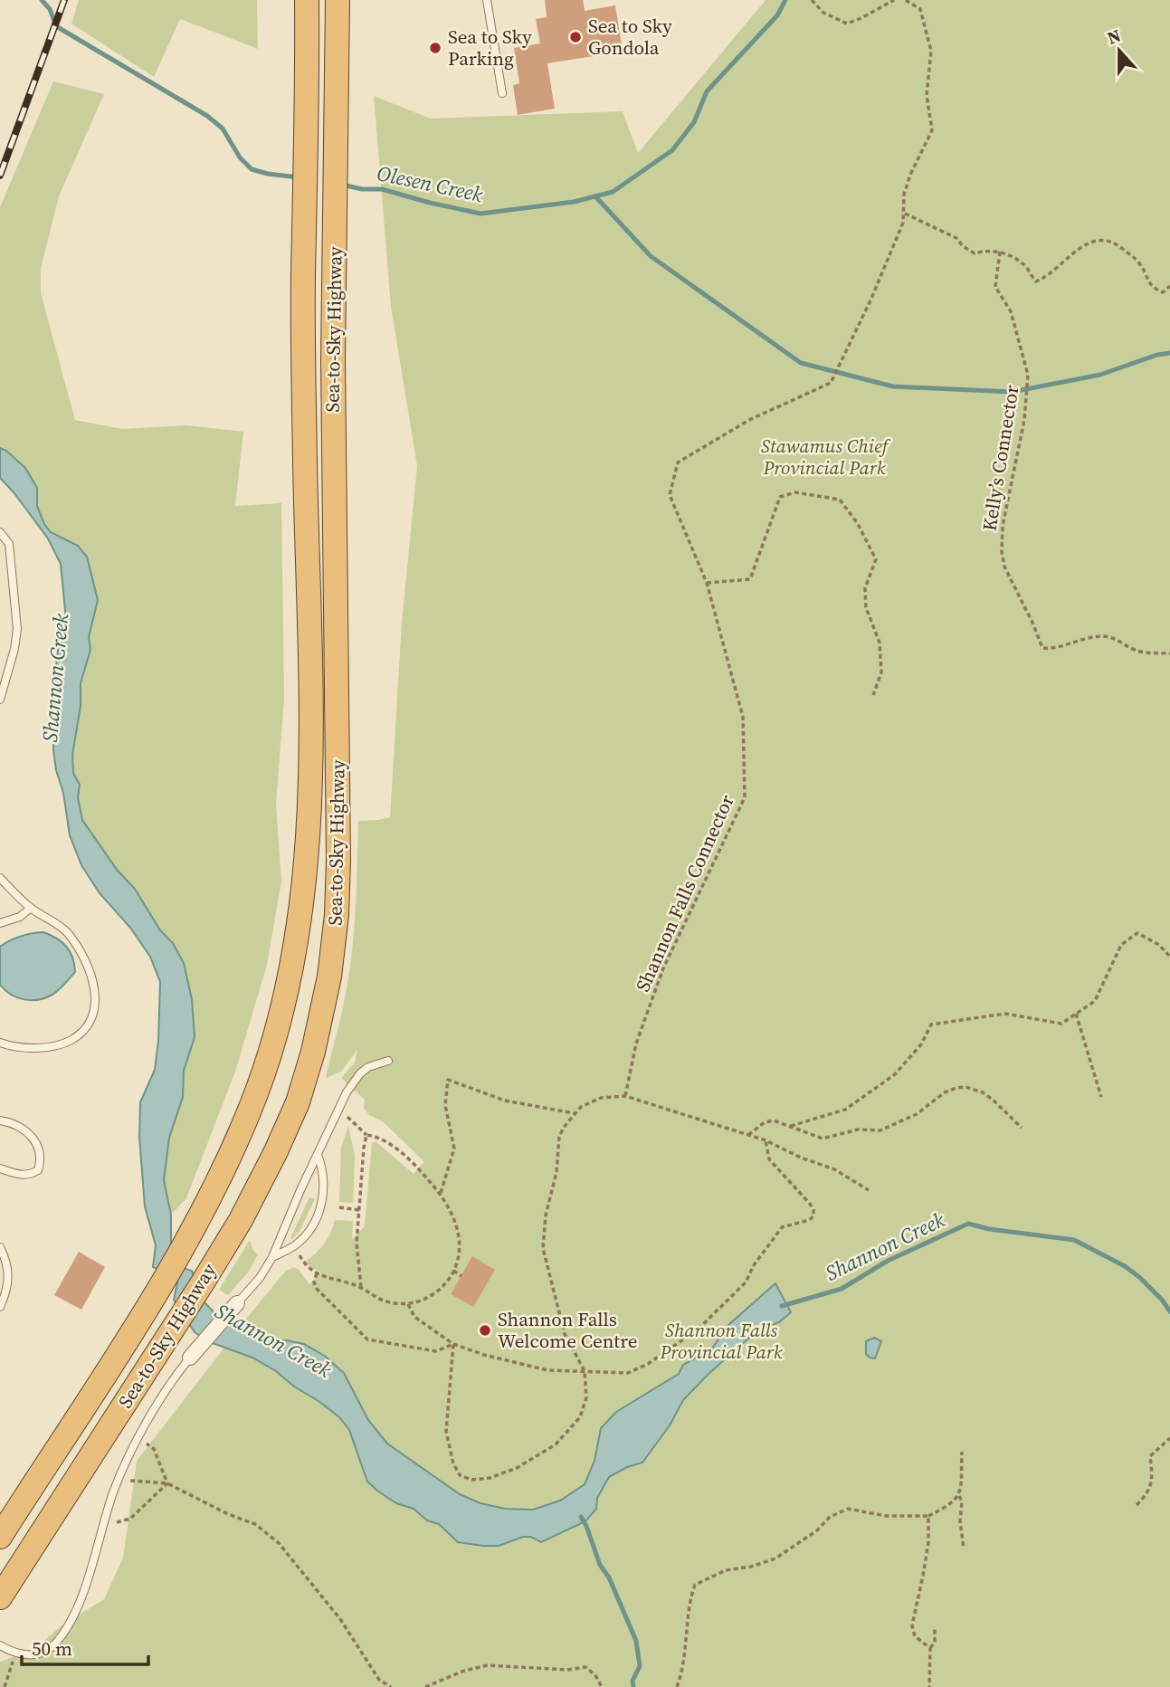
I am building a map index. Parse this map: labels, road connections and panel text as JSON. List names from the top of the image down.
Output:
{
  "streets": {
    "highway": ["Sea-to-Sky Highway"],
    "path": ["Kelly’s Connector", "Shannon Falls Connector"]
  },
  "water": ["Olesen Creek", "Shannon Creek"],
  "parks": ["Stawamus Chief Provincial Park", "Shannon Falls Provincial Park"],
  "places": ["Sea to Sky Gondola", "Sea to Sky Parking", "Shannon Falls Welcome Centre"],
  "scale_bar": "50 m",
  "north": "top"
}
